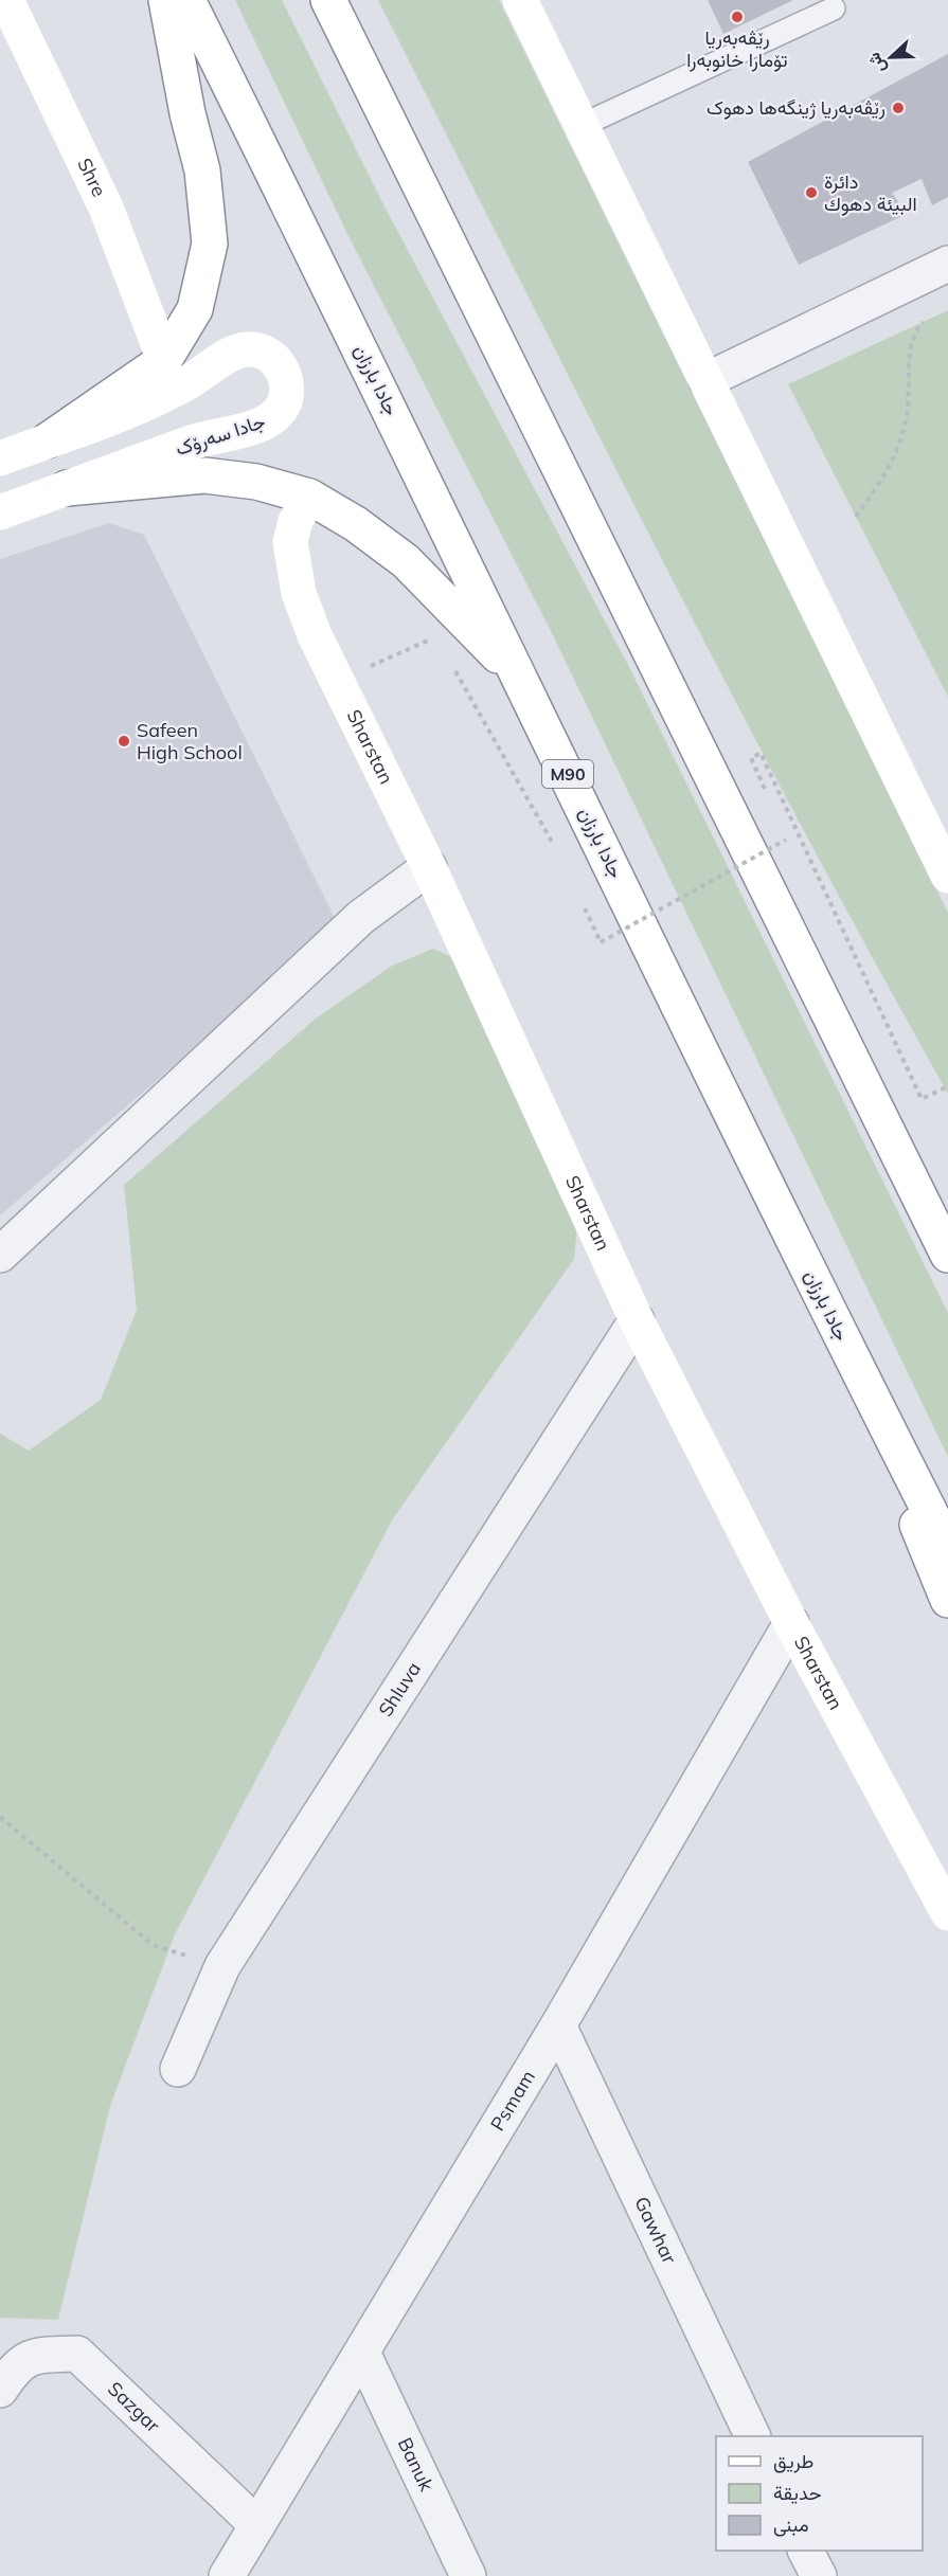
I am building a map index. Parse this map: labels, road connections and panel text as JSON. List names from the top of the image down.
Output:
{
  "streets": {
    "main road": [
      "Shre",
      "جادا بارزان",
      "جادا سەرۆک",
      "Sharstan",
      "M90"
    ],
    "street": [
      "Shluva",
      "Psmam",
      "Gawhar",
      "Sazgar",
      "Banuk"
    ]
  },
  "crossings": [
    ["Sharstan", "Shluva"],
    ["Sharstan", "Psmam"],
    ["Psmam", "Gawhar"],
    ["Psmam", "Sazgar"],
    ["Psmam", "Banuk"]
  ],
  "places": [
    "رێڤەبەریا تۆمارا خانوبەرا",
    "رێڤه‌به‌ریا ژینگەها دهوک",
    "دائرة البيئة دهوك",
    "Safeen High School"
  ],
  "legend": ["طريق", "حديقة", "مبنى"],
  "north": "left"
}
